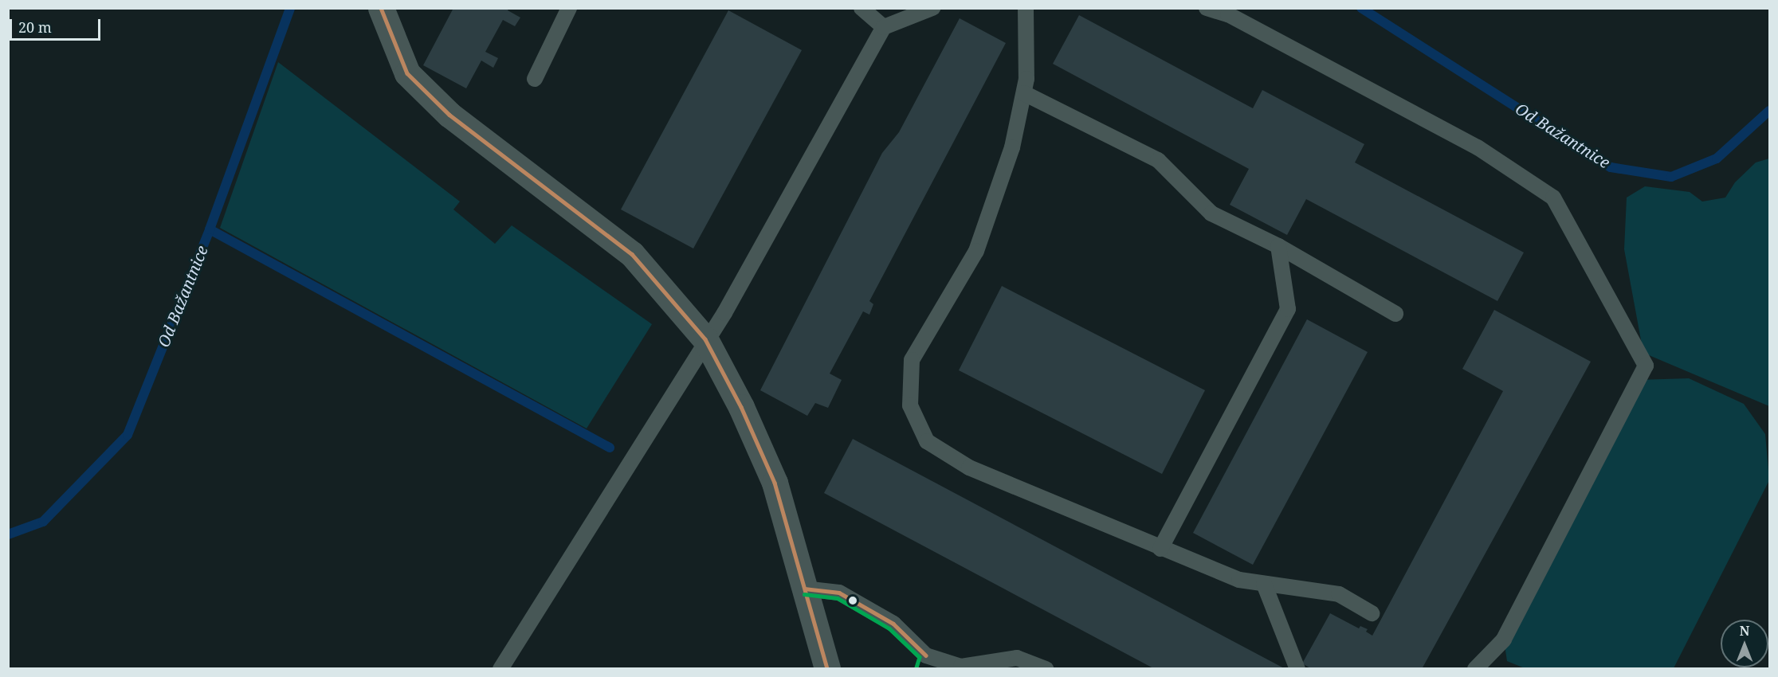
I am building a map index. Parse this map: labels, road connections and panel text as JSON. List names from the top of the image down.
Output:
{
  "water": ["Od Bažantnice"],
  "scale_bar": "20 m",
  "north": "top"
}
